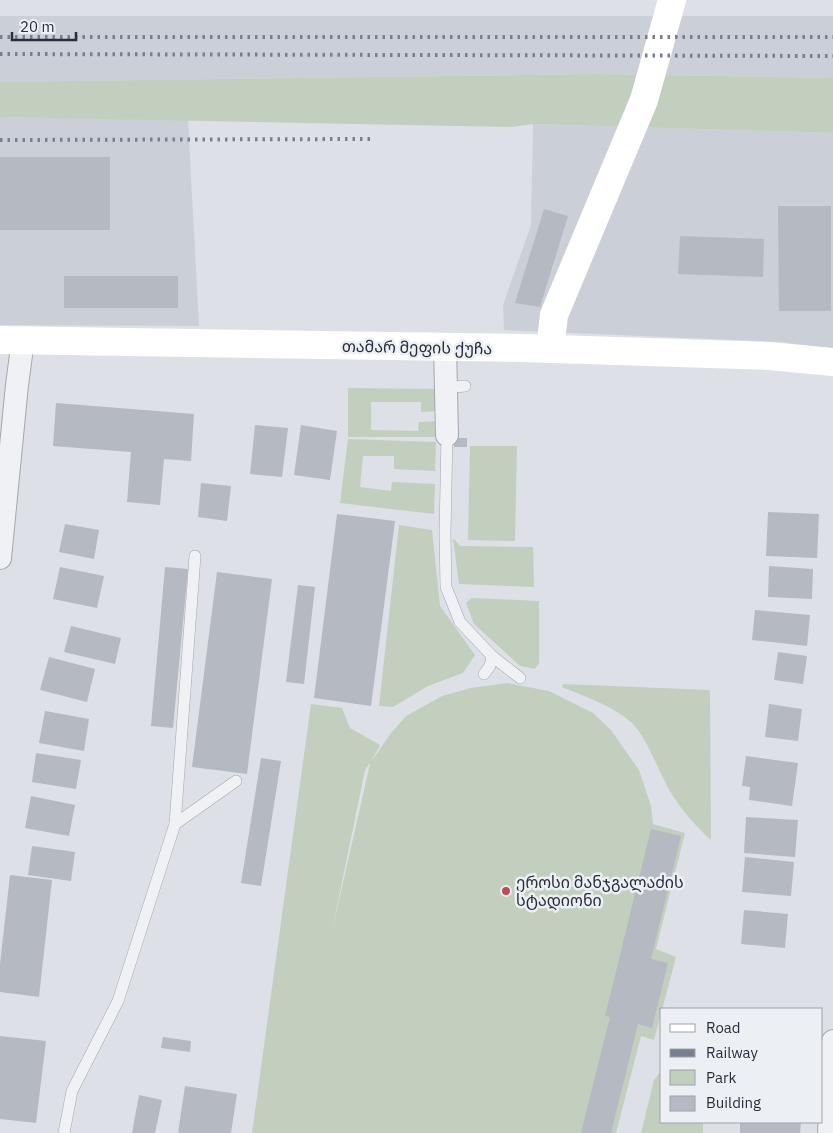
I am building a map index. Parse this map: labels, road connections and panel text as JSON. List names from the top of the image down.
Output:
{
  "streets": {
    "main road": ["თამარ მეფის ქუჩა"]
  },
  "places": ["ეროსი მანჯგალაძის სტადიონი"],
  "legend": [
    "Road",
    "Railway",
    "Park",
    "Building"
  ],
  "scale_bar": "20 m"
}
